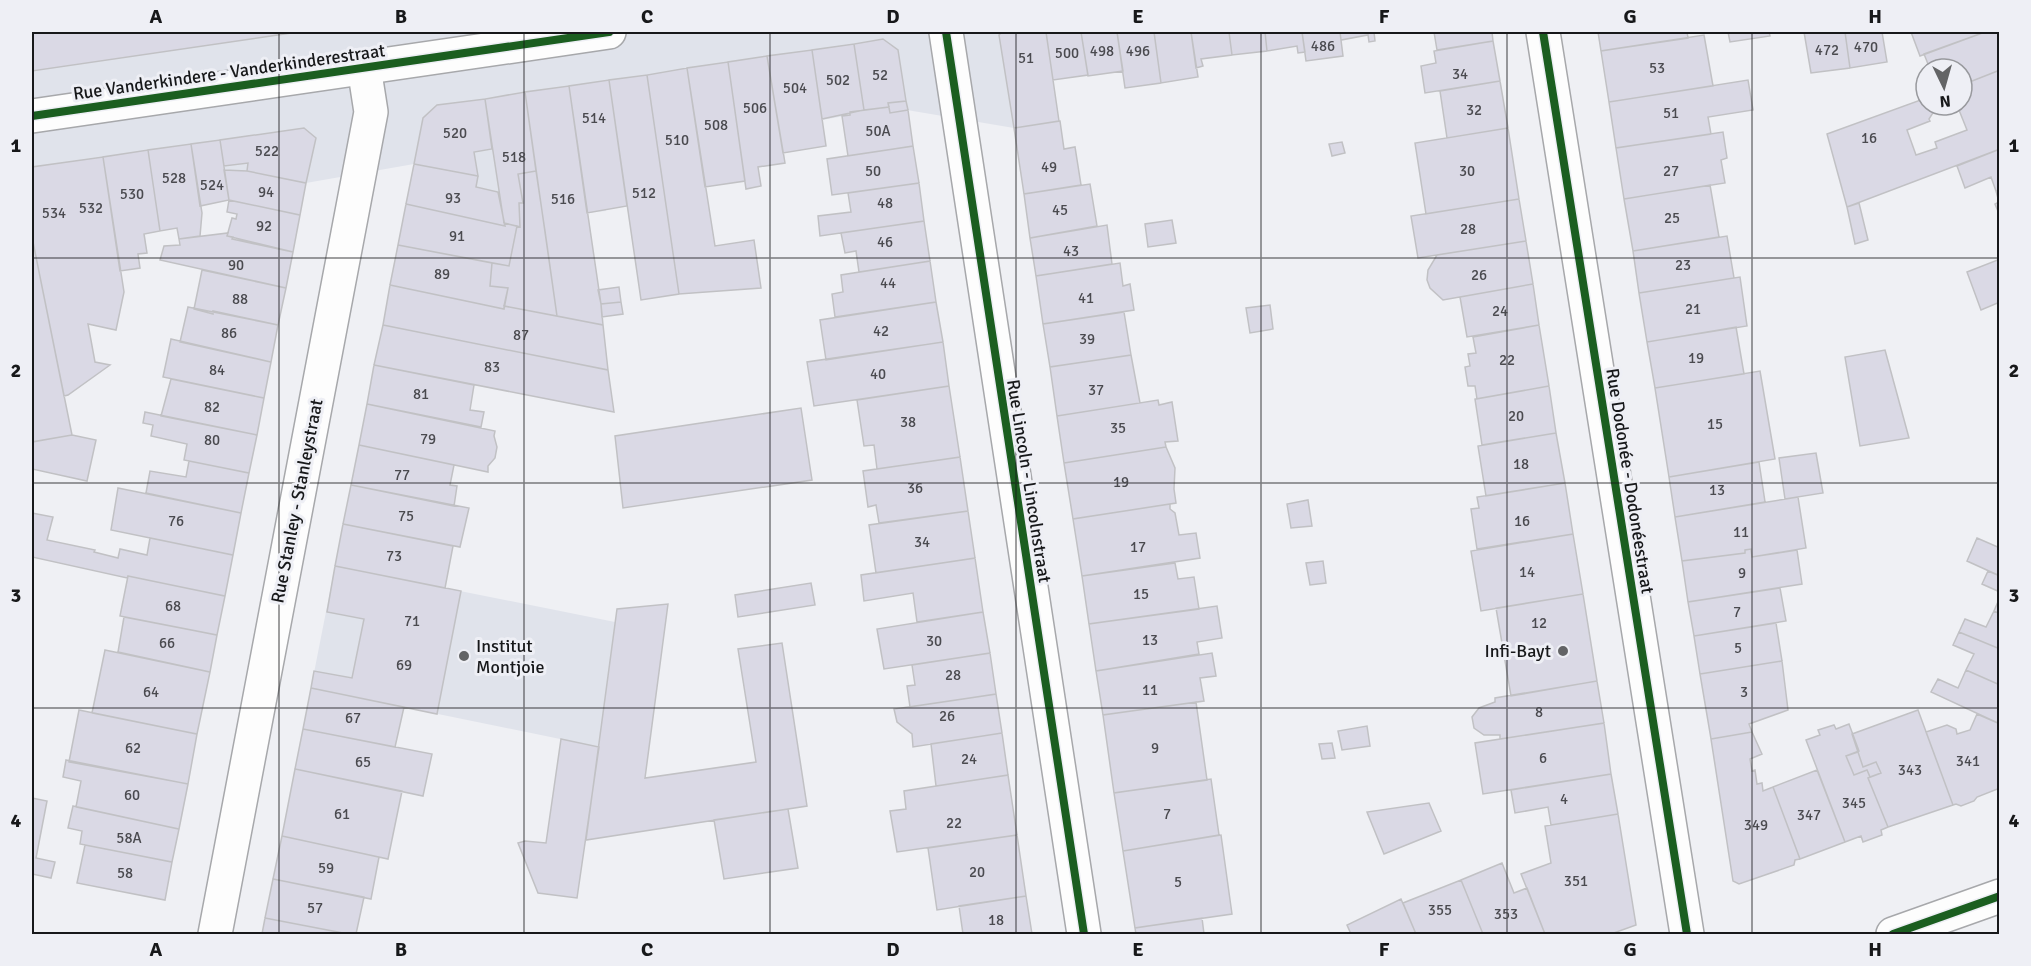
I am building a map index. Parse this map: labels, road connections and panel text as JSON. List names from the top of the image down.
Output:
{
  "streets": {
    "street": [
      "Rue Vanderkindere - Vanderkinderestraat",
      "Rue Lincoln - Lincolnstraat",
      "Rue Dodonée - Dodonéestraat",
      "Rue Stanley - Stanleystraat"
    ]
  },
  "crossings": [
    ["Rue Vanderkindere - Vanderkinderestraat", "Rue Stanley - Stanleystraat"]
  ],
  "places": ["Infi-Bayt", "Institut Montjoie"],
  "house_numbers": [
    "486",
    "470",
    "472",
    "498",
    "496",
    "500",
    "51",
    "53",
    "34",
    "52",
    "502",
    "504",
    "506",
    "32",
    "51",
    "514",
    "508",
    "50A",
    "520",
    "16",
    "510",
    "522",
    "518",
    "49",
    "50",
    "30",
    "27",
    "528",
    "524",
    "94",
    "512",
    "530",
    "93",
    "516",
    "48",
    "532",
    "45",
    "534",
    "25",
    "92",
    "28",
    "91",
    "46",
    "43",
    "90",
    "23",
    "89",
    "26",
    "44",
    "41",
    "88",
    "21",
    "24",
    "42",
    "86",
    "87",
    "39",
    "19",
    "22",
    "83",
    "84",
    "40",
    "37",
    "81",
    "82",
    "20",
    "38",
    "15",
    "35",
    "79",
    "80",
    "18",
    "77",
    "19",
    "36",
    "13",
    "75",
    "76",
    "16",
    "11",
    "34",
    "17",
    "73",
    "14",
    "9",
    "15",
    "68",
    "7",
    "71",
    "12",
    "13",
    "30",
    "66",
    "5",
    "69",
    "28",
    "11",
    "64",
    "3",
    "8",
    "26",
    "67",
    "62",
    "9",
    "6",
    "24",
    "341",
    "65",
    "343",
    "60",
    "4",
    "345",
    "61",
    "7",
    "347",
    "22",
    "349",
    "58A",
    "59",
    "20",
    "58",
    "351",
    "5",
    "57",
    "355",
    "353",
    "18"
  ],
  "north": "bottom",
  "grid": {
    "columns": [
      "A",
      "B",
      "C",
      "D",
      "E",
      "F",
      "G",
      "H"
    ],
    "rows": [
      "1",
      "2",
      "3",
      "4"
    ]
  }
}
